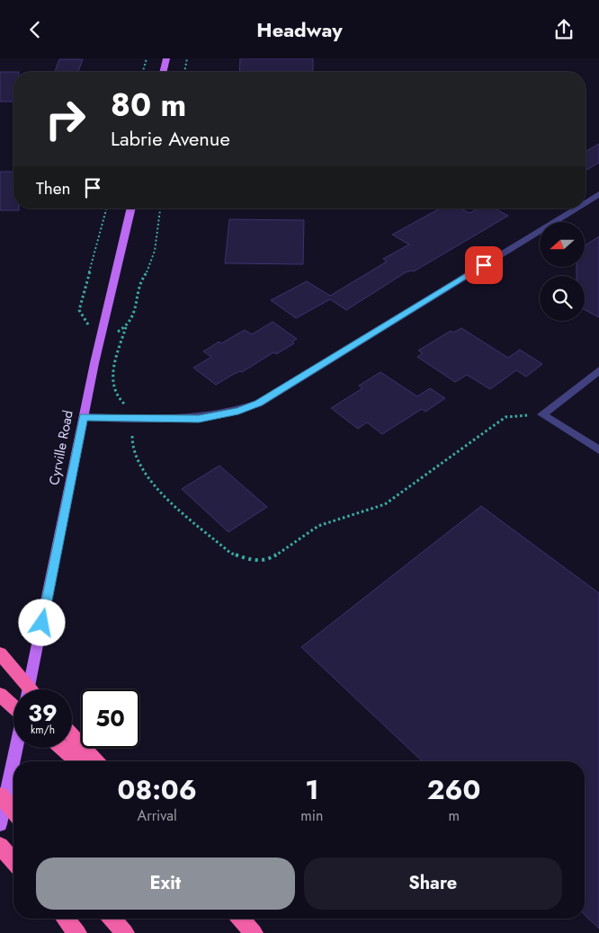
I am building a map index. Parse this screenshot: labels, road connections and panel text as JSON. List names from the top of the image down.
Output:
{
  "streets": {
    "main road": ["Cyrville Road"]
  },
  "north": "left",
  "page": {
    "header": "Headway",
    "turn": ["80 m", "Labrie Avenue"],
    "then": "Then",
    "speed": "39 km/h",
    "limit": "50",
    "eta": [
      "08:06",
      "Arrival",
      "1",
      "min",
      "260",
      "m"
    ],
    "buttons": ["Exit", "Share"]
  }
}
